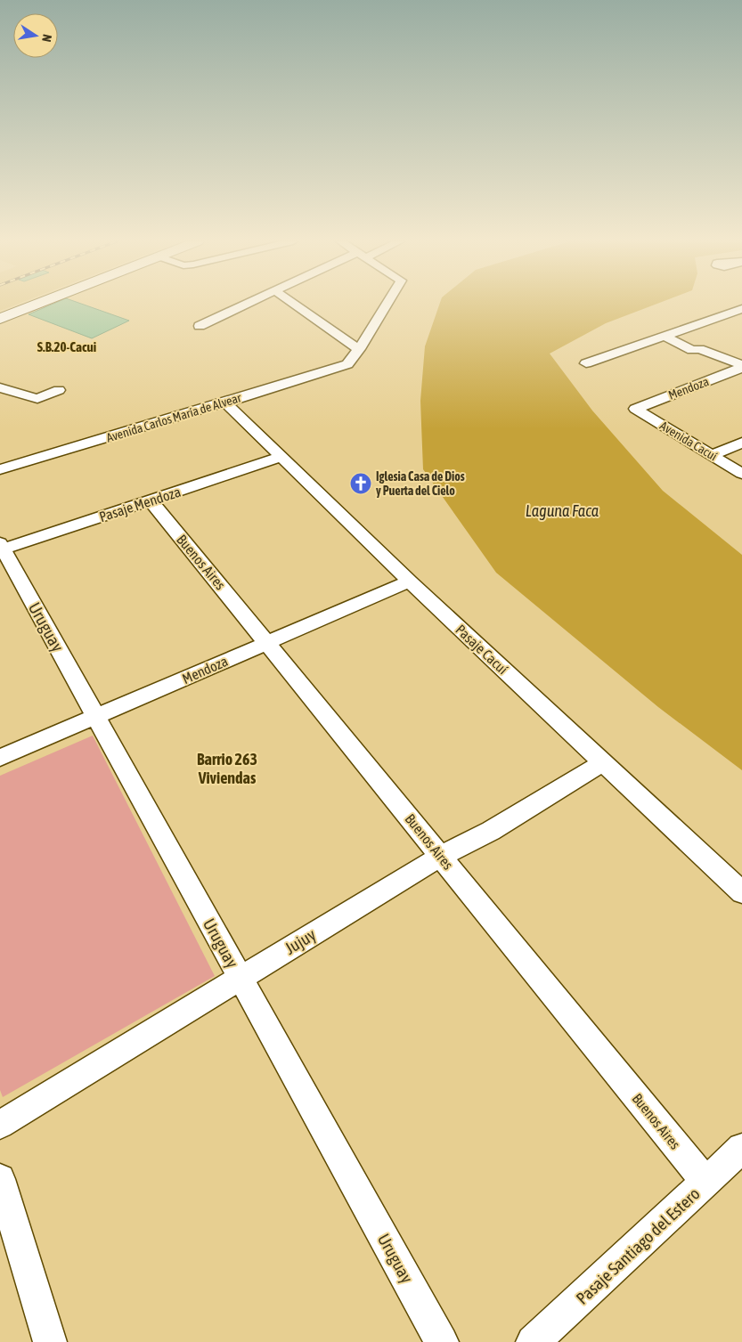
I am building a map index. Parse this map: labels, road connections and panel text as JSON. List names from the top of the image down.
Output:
{
  "streets": {
    "street": [
      "Mendoza",
      "Avenida Carlos María de Alvear",
      "Avenida Cacuí",
      "Pasaje Mendoza",
      "Buenos Aires",
      "Uruguay",
      "Pasaje Cacuí",
      "Jujuy",
      "Pasaje Santiago del Estero"
    ]
  },
  "crossings": [
    ["Mendoza", "Avenida Cacuí"],
    ["Mendoza", "Buenos Aires"],
    ["Mendoza", "Uruguay"],
    ["Mendoza", "Pasaje Cacuí"],
    ["Avenida Carlos María de Alvear", "Pasaje Cacuí"],
    ["Pasaje Mendoza", "Buenos Aires"],
    ["Pasaje Mendoza", "Uruguay"],
    ["Pasaje Mendoza", "Pasaje Cacuí"],
    ["Buenos Aires", "Jujuy"],
    ["Buenos Aires", "Pasaje Santiago del Estero"],
    ["Uruguay", "Jujuy"],
    ["Pasaje Cacuí", "Jujuy"]
  ],
  "districts": ["S.B.20-Cacui", "Barrio 263 Viviendas"],
  "water": ["Laguna Faca"],
  "places": {
    "church": ["Iglesia Casa de Dios y Puerta del Cielo"]
  },
  "north": "right"
}
